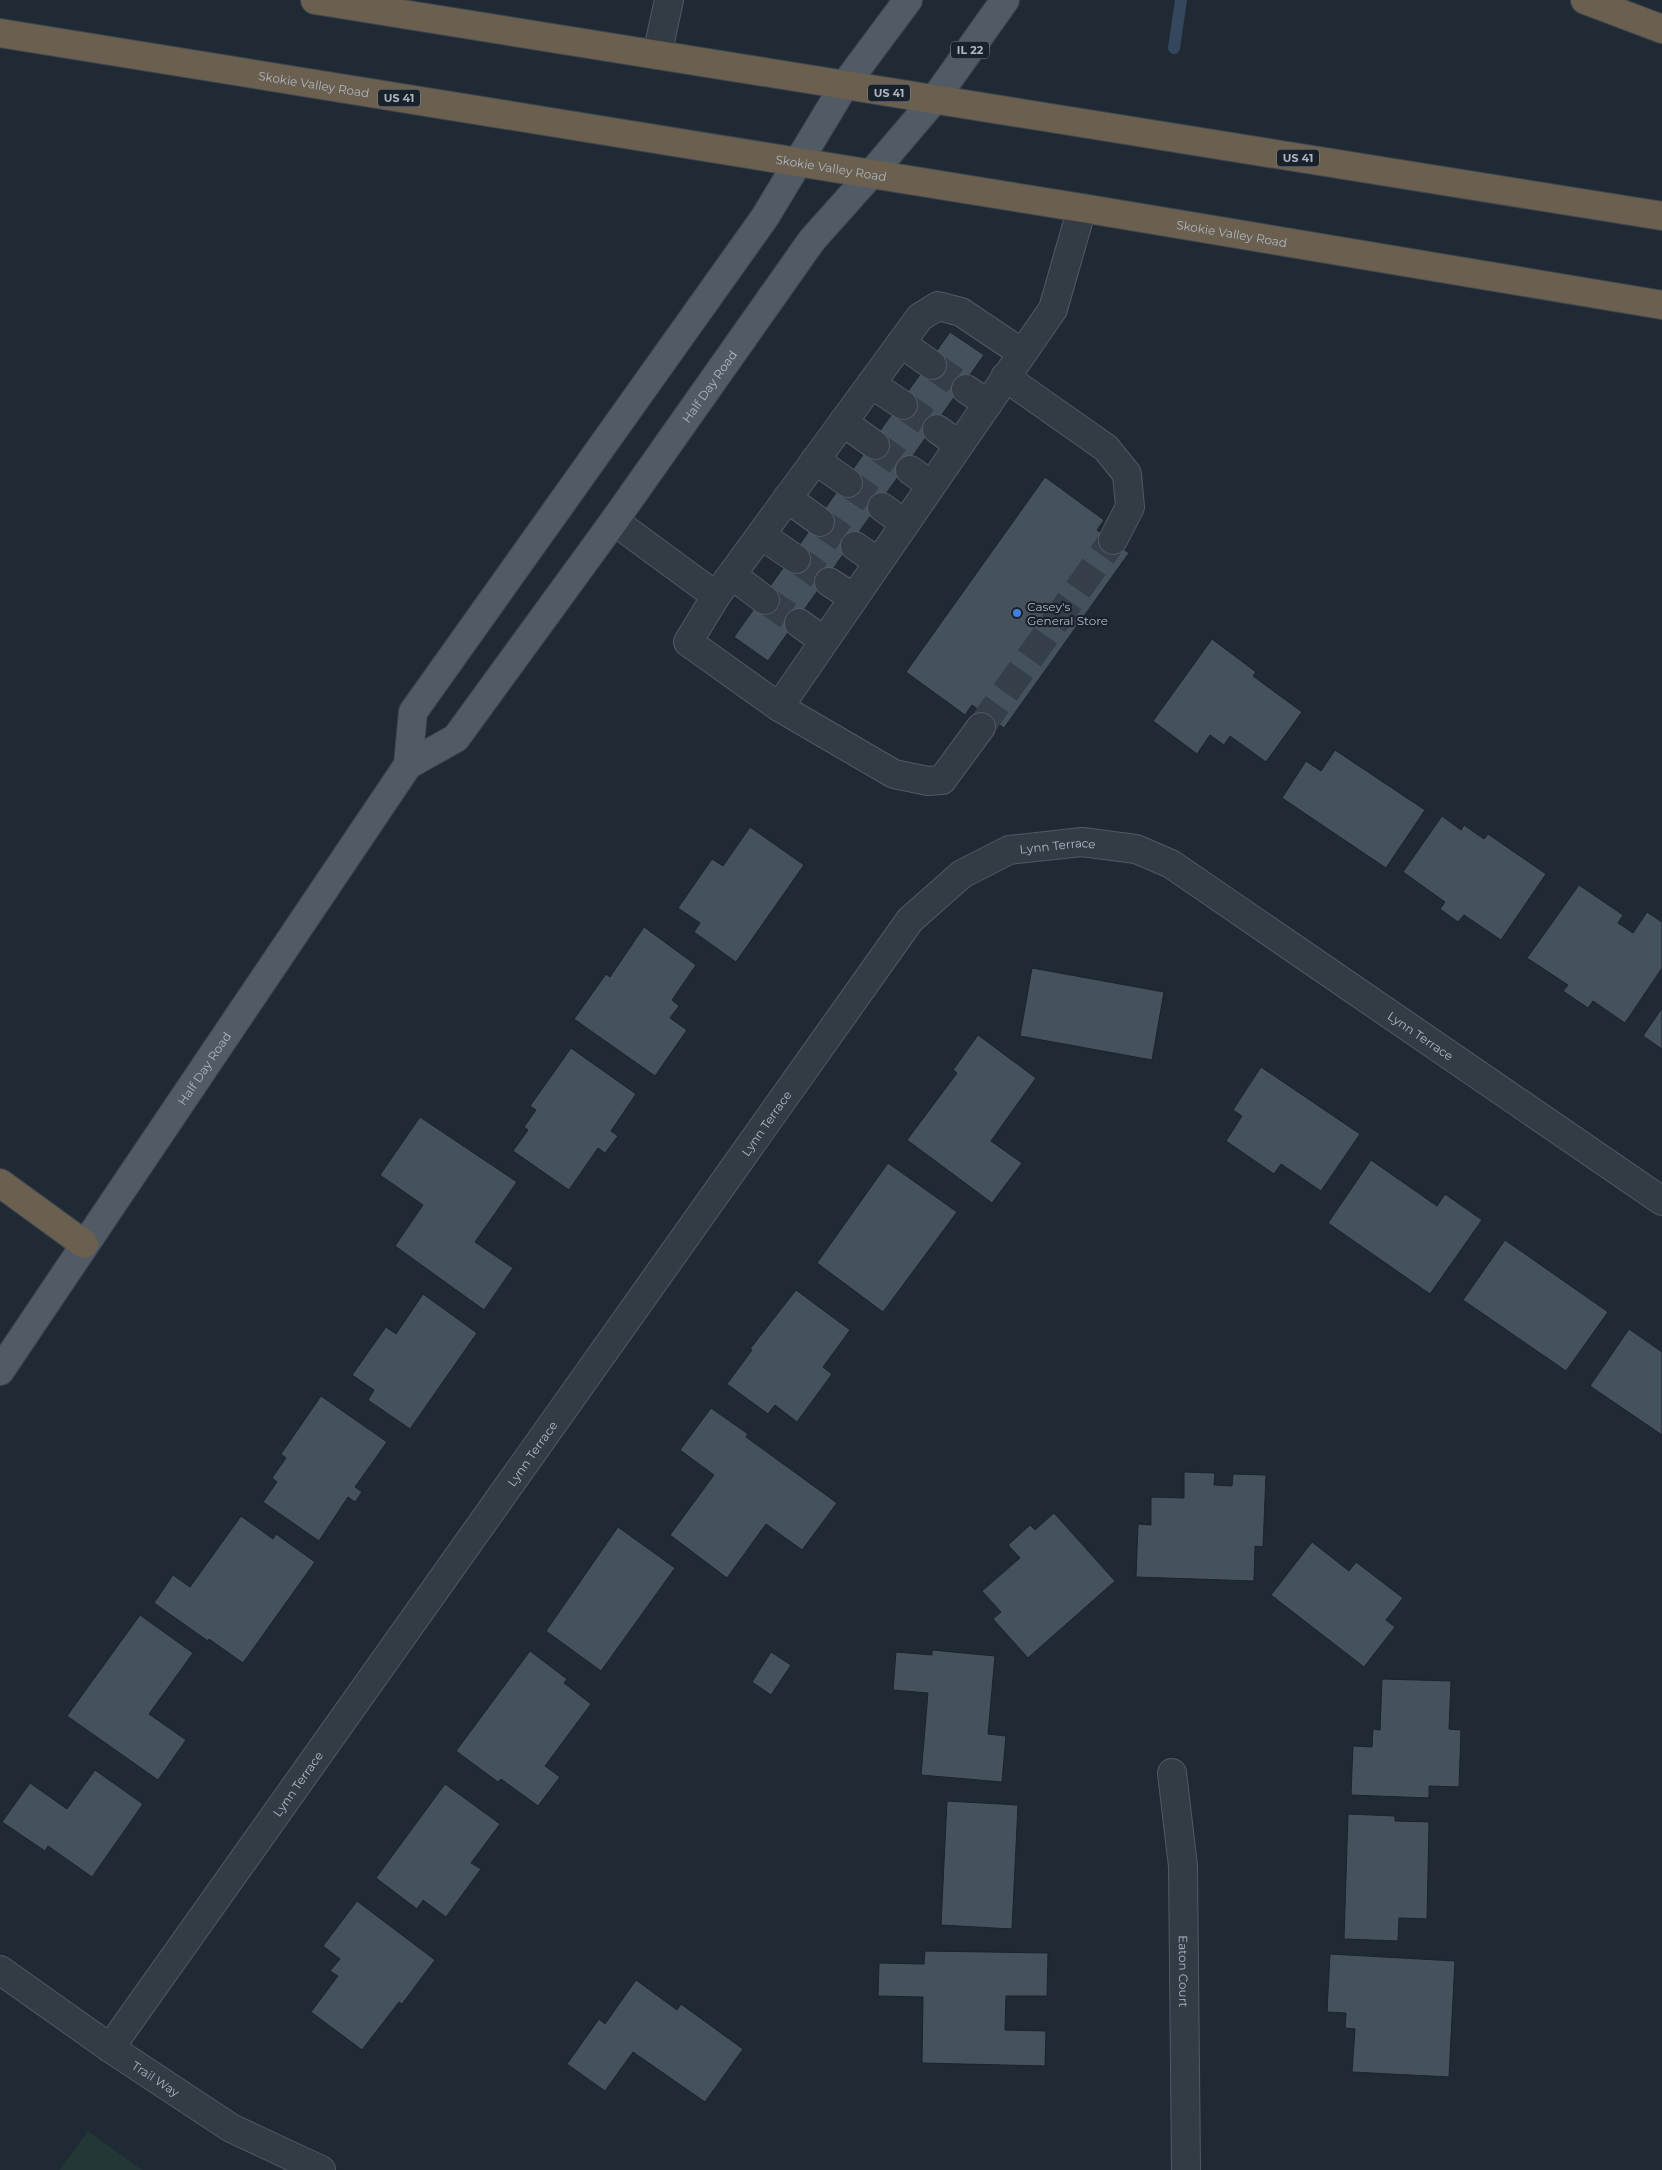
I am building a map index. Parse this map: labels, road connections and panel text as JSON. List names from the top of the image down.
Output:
{
  "streets": {
    "highway": ["Skokie Valley Road", "US 41"],
    "main road": ["IL 22", "Half Day Road"],
    "street": ["Lynn Terrace", "Eaton Court", "Trail Way"]
  },
  "crossings": [
    ["Skokie Valley Road", "Half Day Road"],
    ["US 41", "Half Day Road"],
    ["Lynn Terrace", "Trail Way"]
  ],
  "places": ["Casey's General Store"]
}
